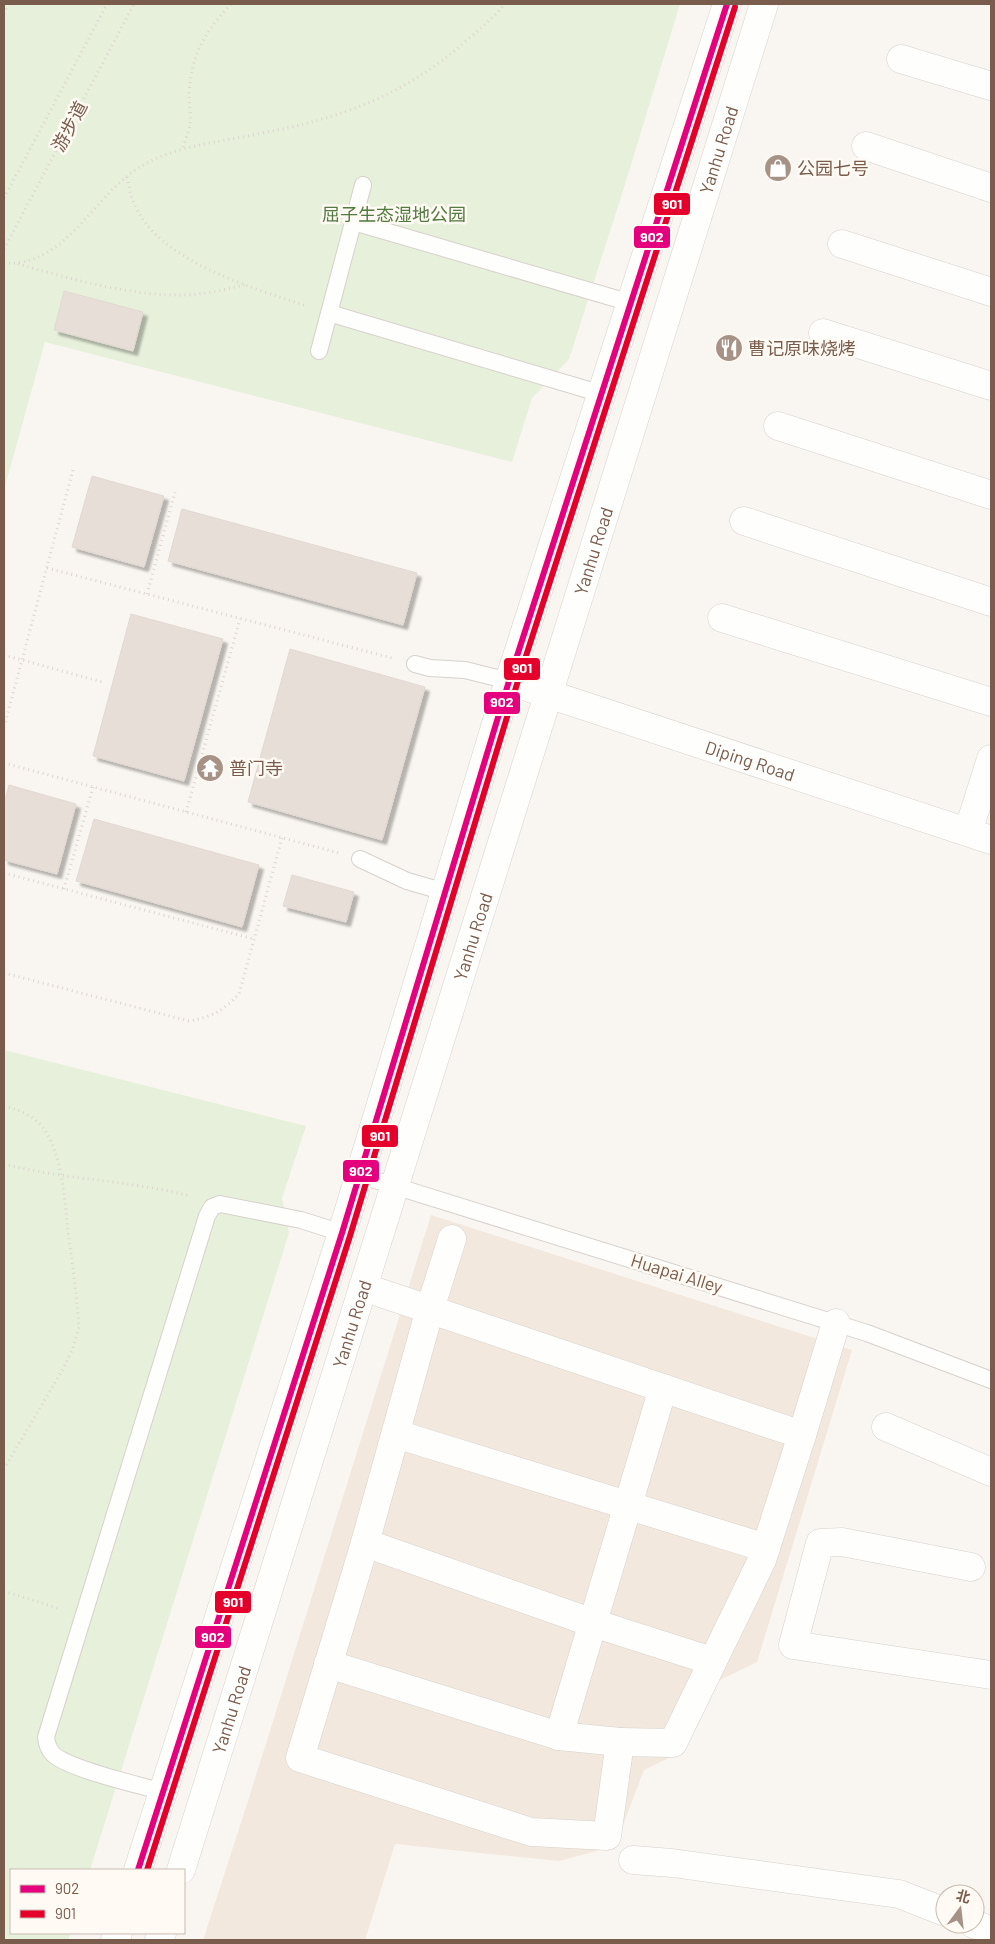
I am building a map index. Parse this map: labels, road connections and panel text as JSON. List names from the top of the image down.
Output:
{
  "streets": {
    "street": ["Yanhu Road", "Diping Road"],
    "lane": ["Huapai Alley"],
    "path": ["游步道"]
  },
  "crossings": [
    ["Yanhu Road", "Diping Road"],
    ["Yanhu Road", "Huapai Alley"]
  ],
  "parks": ["屈子生态湿地公园"],
  "places": {
    "shop": ["公园七号"],
    "restaurant": ["曹记原味烧烤"],
    "temple": ["普门寺"]
  },
  "lines": ["transit line 902", "transit line 901"],
  "legend": ["902", "901"],
  "north": "top"
}
